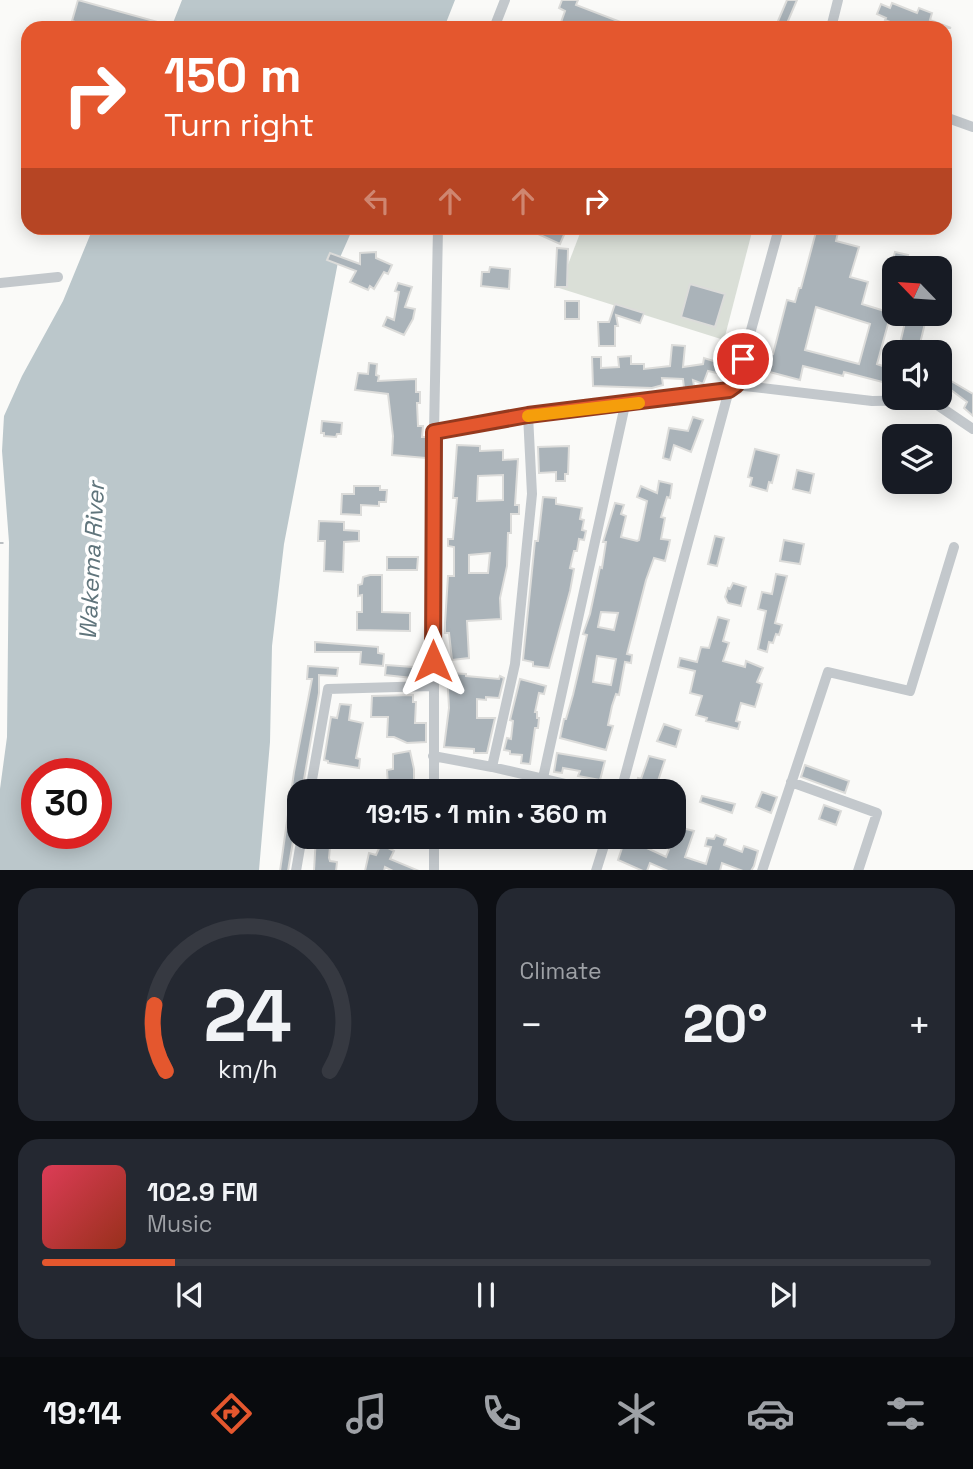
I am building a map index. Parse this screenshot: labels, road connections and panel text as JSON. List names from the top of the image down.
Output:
{
  "water": ["Wakema River"],
  "north": "top left",
  "page": {
    "turn": ["150 m", "Turn right"],
    "limit": "30",
    "trip": "19:15 · 1 min · 360 m",
    "tile": "Climate",
    "heat": ["−", "20°", "+"],
    "song": ["102.9 FM", "Music"],
    "tabs": "19:14",
    "gauge": ["24", "km/h"]
  }
}
